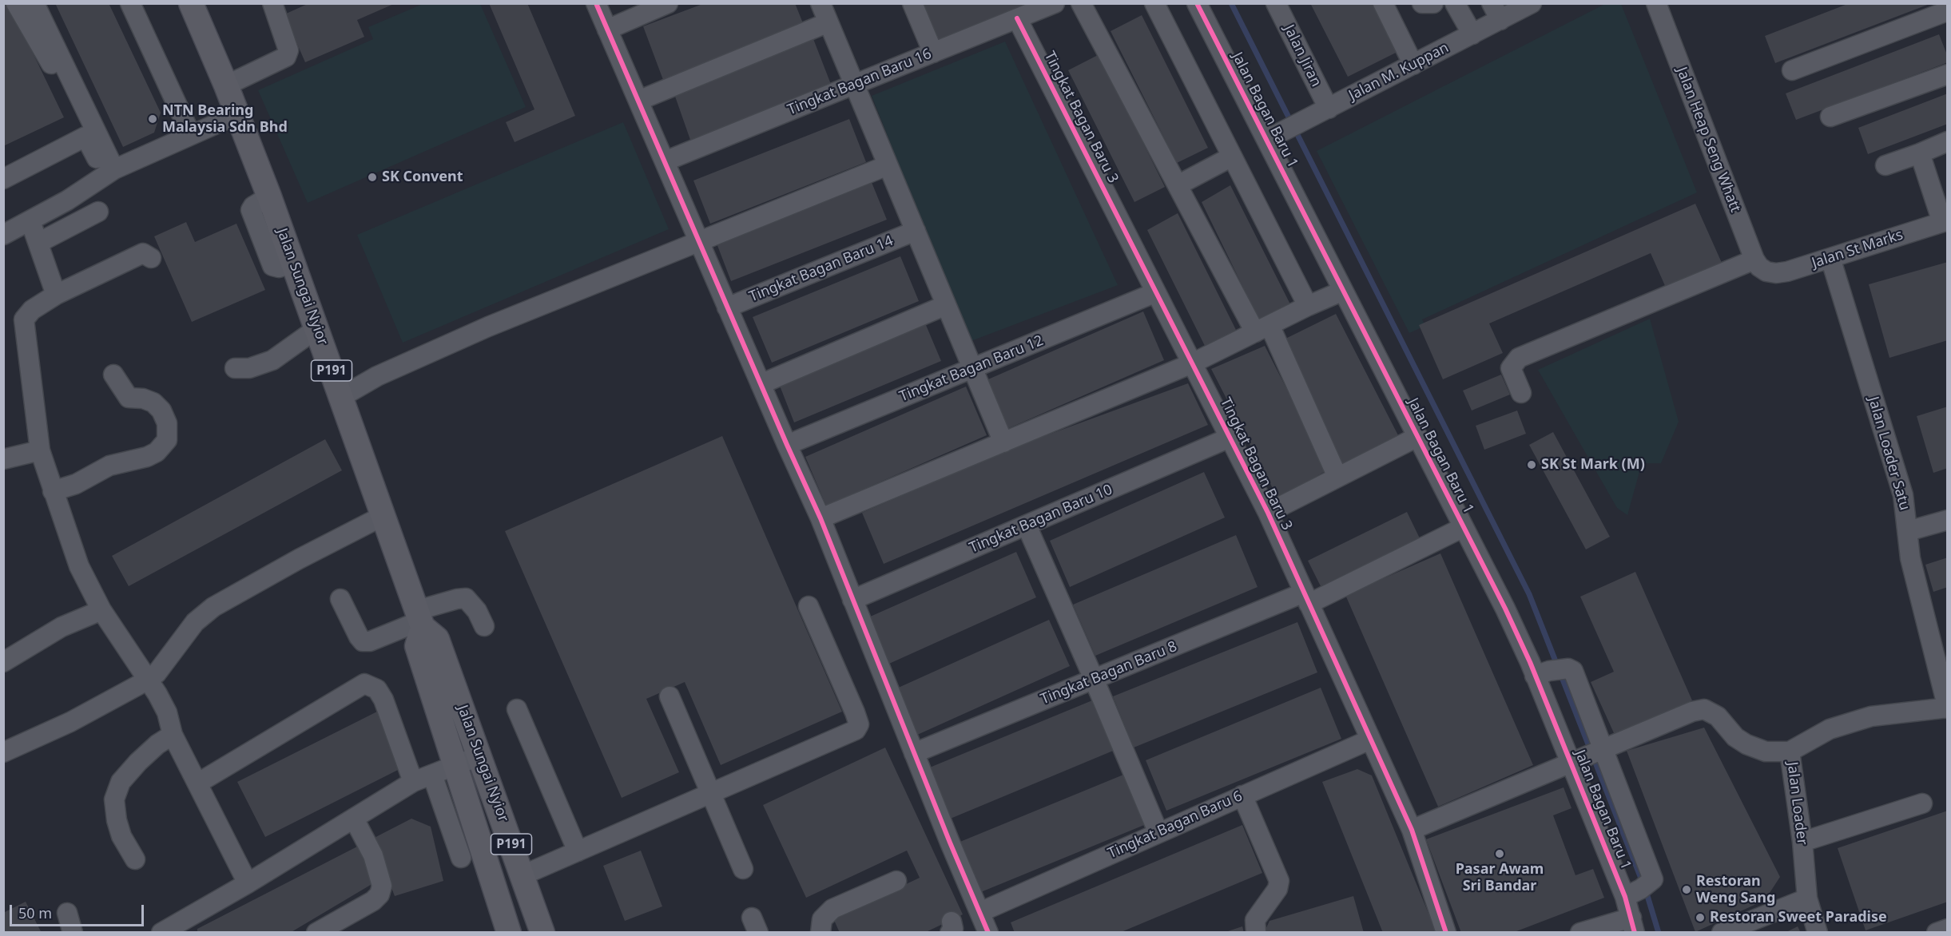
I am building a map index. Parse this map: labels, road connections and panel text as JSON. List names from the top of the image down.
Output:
{
  "streets": {
    "main road": ["Jalan Sungai Nyior", "P191"],
    "street": [
      "Jalan Jiran",
      "Jalan M. Kuppan",
      "Tingkat Bagan Baru 16",
      "Jalan Bagan Baru 1",
      "Tingkat Bagan Baru 3",
      "Jalan Heap Seng Whatt",
      "Jalan St Marks",
      "Tingkat Bagan Baru 14",
      "Tingkat Bagan Baru 12",
      "Jalan Loader Satu",
      "Tingkat Bagan Baru 10",
      "Tingkat Bagan Baru 8",
      "Jalan Loader",
      "Tingkat Bagan Baru 6"
    ]
  },
  "crossings": [
    ["Jalan Jiran", "Jalan M. Kuppan"],
    ["Jalan M. Kuppan", "Jalan Bagan Baru 1"],
    ["Tingkat Bagan Baru 16", "Tingkat Bagan Baru 3"],
    ["Jalan Bagan Baru 1", "Tingkat Bagan Baru 8"],
    ["Tingkat Bagan Baru 3", "Tingkat Bagan Baru 12"],
    ["Tingkat Bagan Baru 3", "Tingkat Bagan Baru 10"],
    ["Tingkat Bagan Baru 3", "Tingkat Bagan Baru 8"],
    ["Tingkat Bagan Baru 3", "Tingkat Bagan Baru 6"],
    ["Jalan Heap Seng Whatt", "Jalan St Marks"],
    ["Jalan St Marks", "Jalan Loader Satu"],
    ["Jalan Loader Satu", "Jalan Loader"]
  ],
  "places": [
    "NTN Bearing Malaysia Sdn Bhd",
    "SK Convent",
    "SK St Mark (M)",
    "Pasar Awam Sri Bandar",
    "Restoran Weng Sang",
    "Restoran Sweet Paradise"
  ],
  "scale_bar": "50 m"
}
